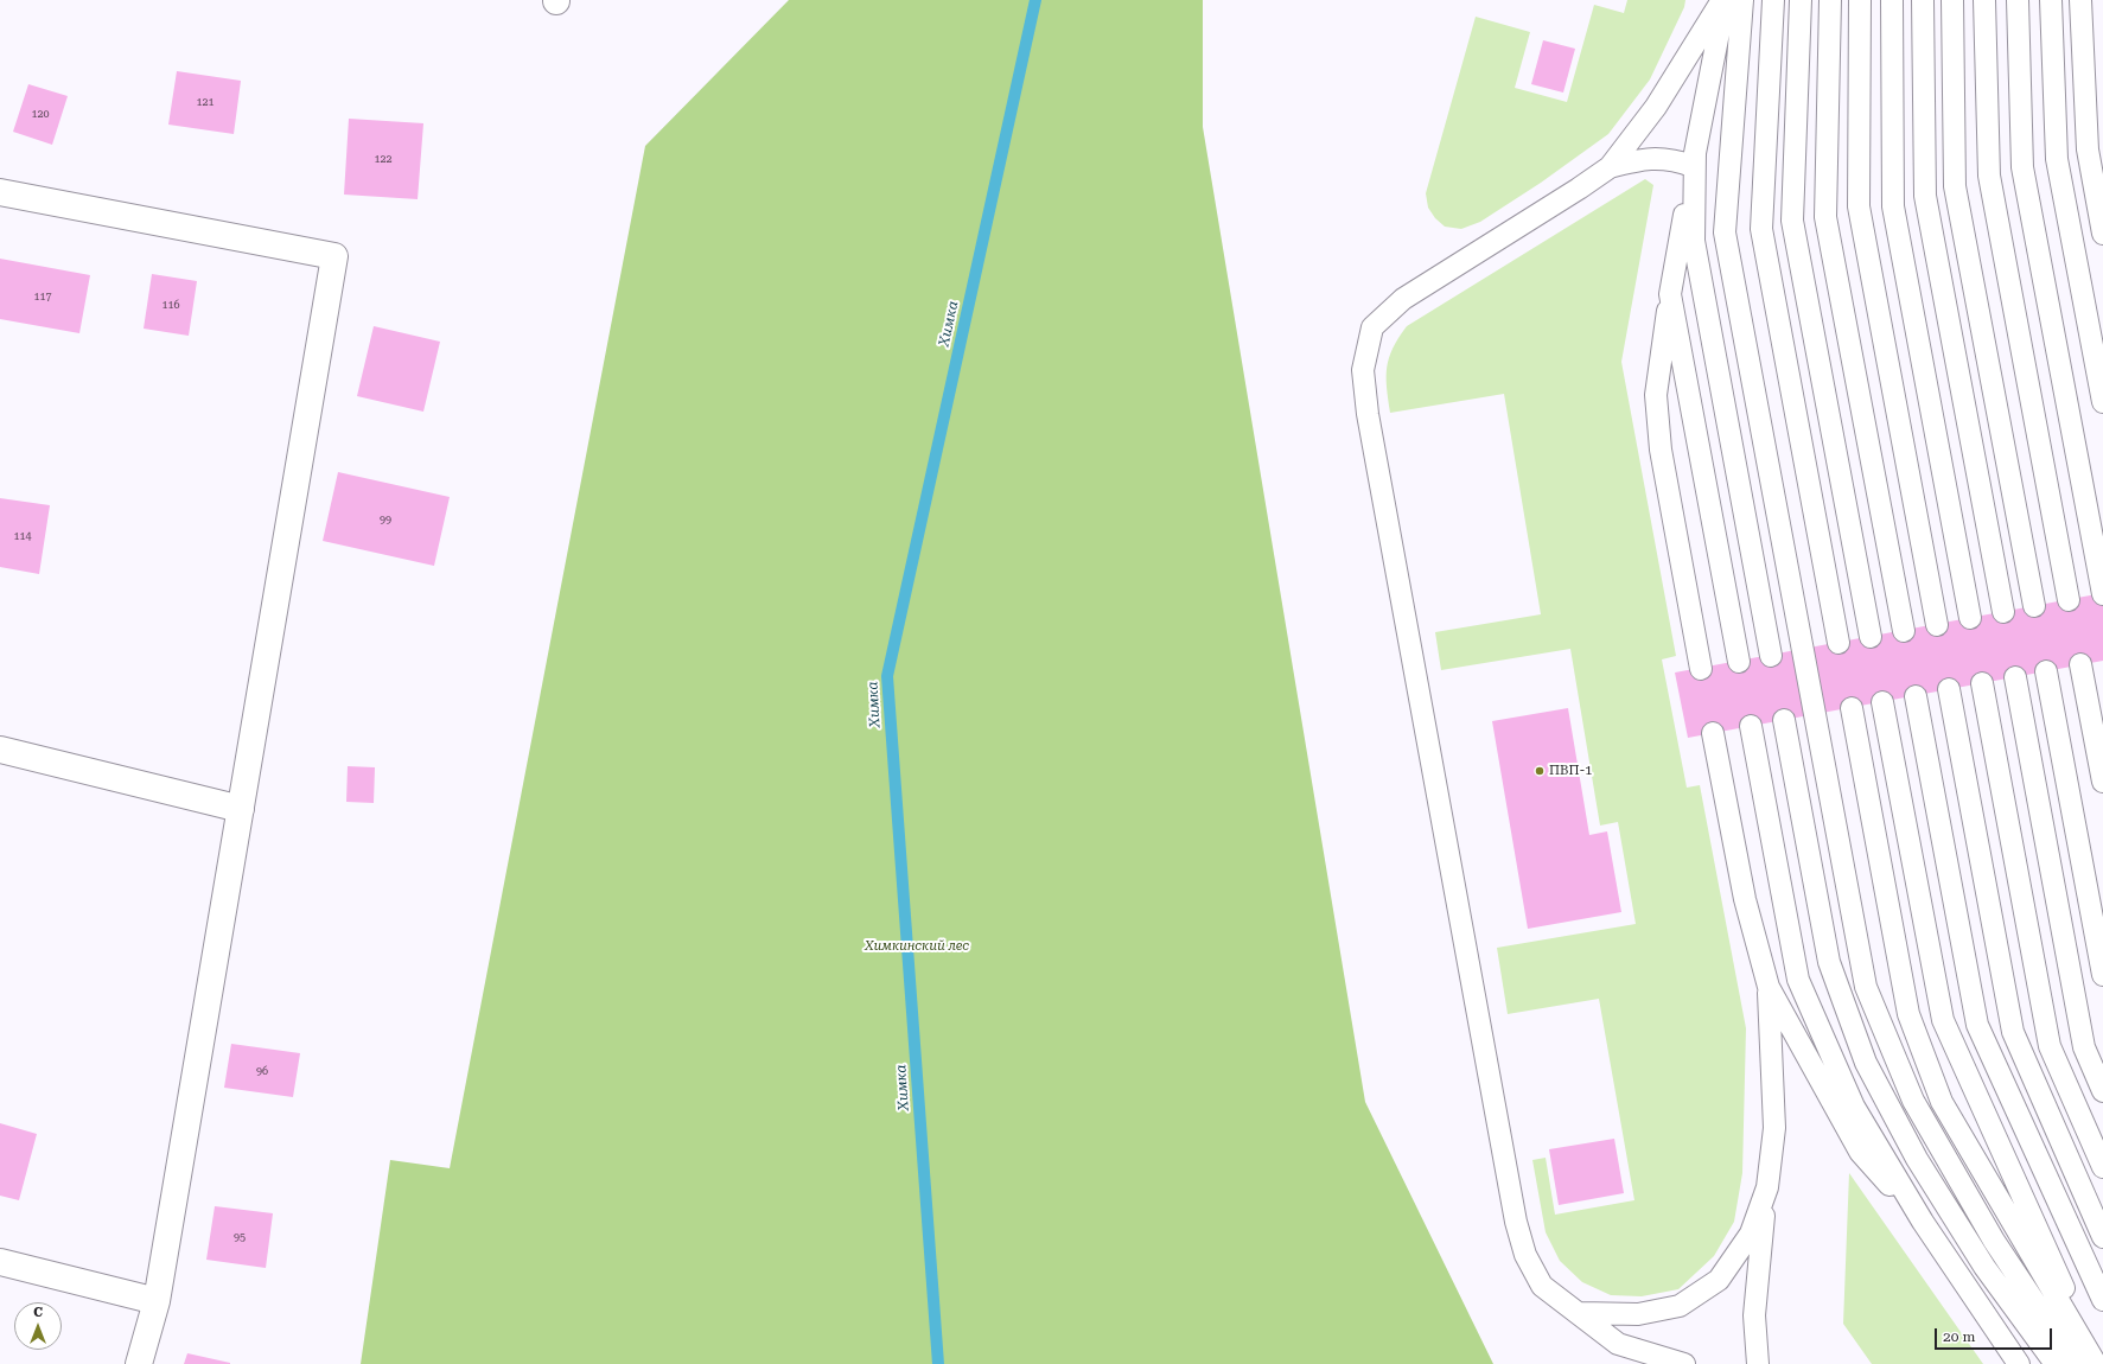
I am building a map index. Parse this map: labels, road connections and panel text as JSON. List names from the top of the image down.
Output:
{
  "water": ["Химка"],
  "parks": ["Химкинский лес"],
  "places": ["ПВП-1"],
  "house_numbers": [
    "121",
    "120",
    "122",
    "117",
    "116",
    "99",
    "114",
    "96",
    "95"
  ],
  "scale_bar": "20 m",
  "north": "top"
}
